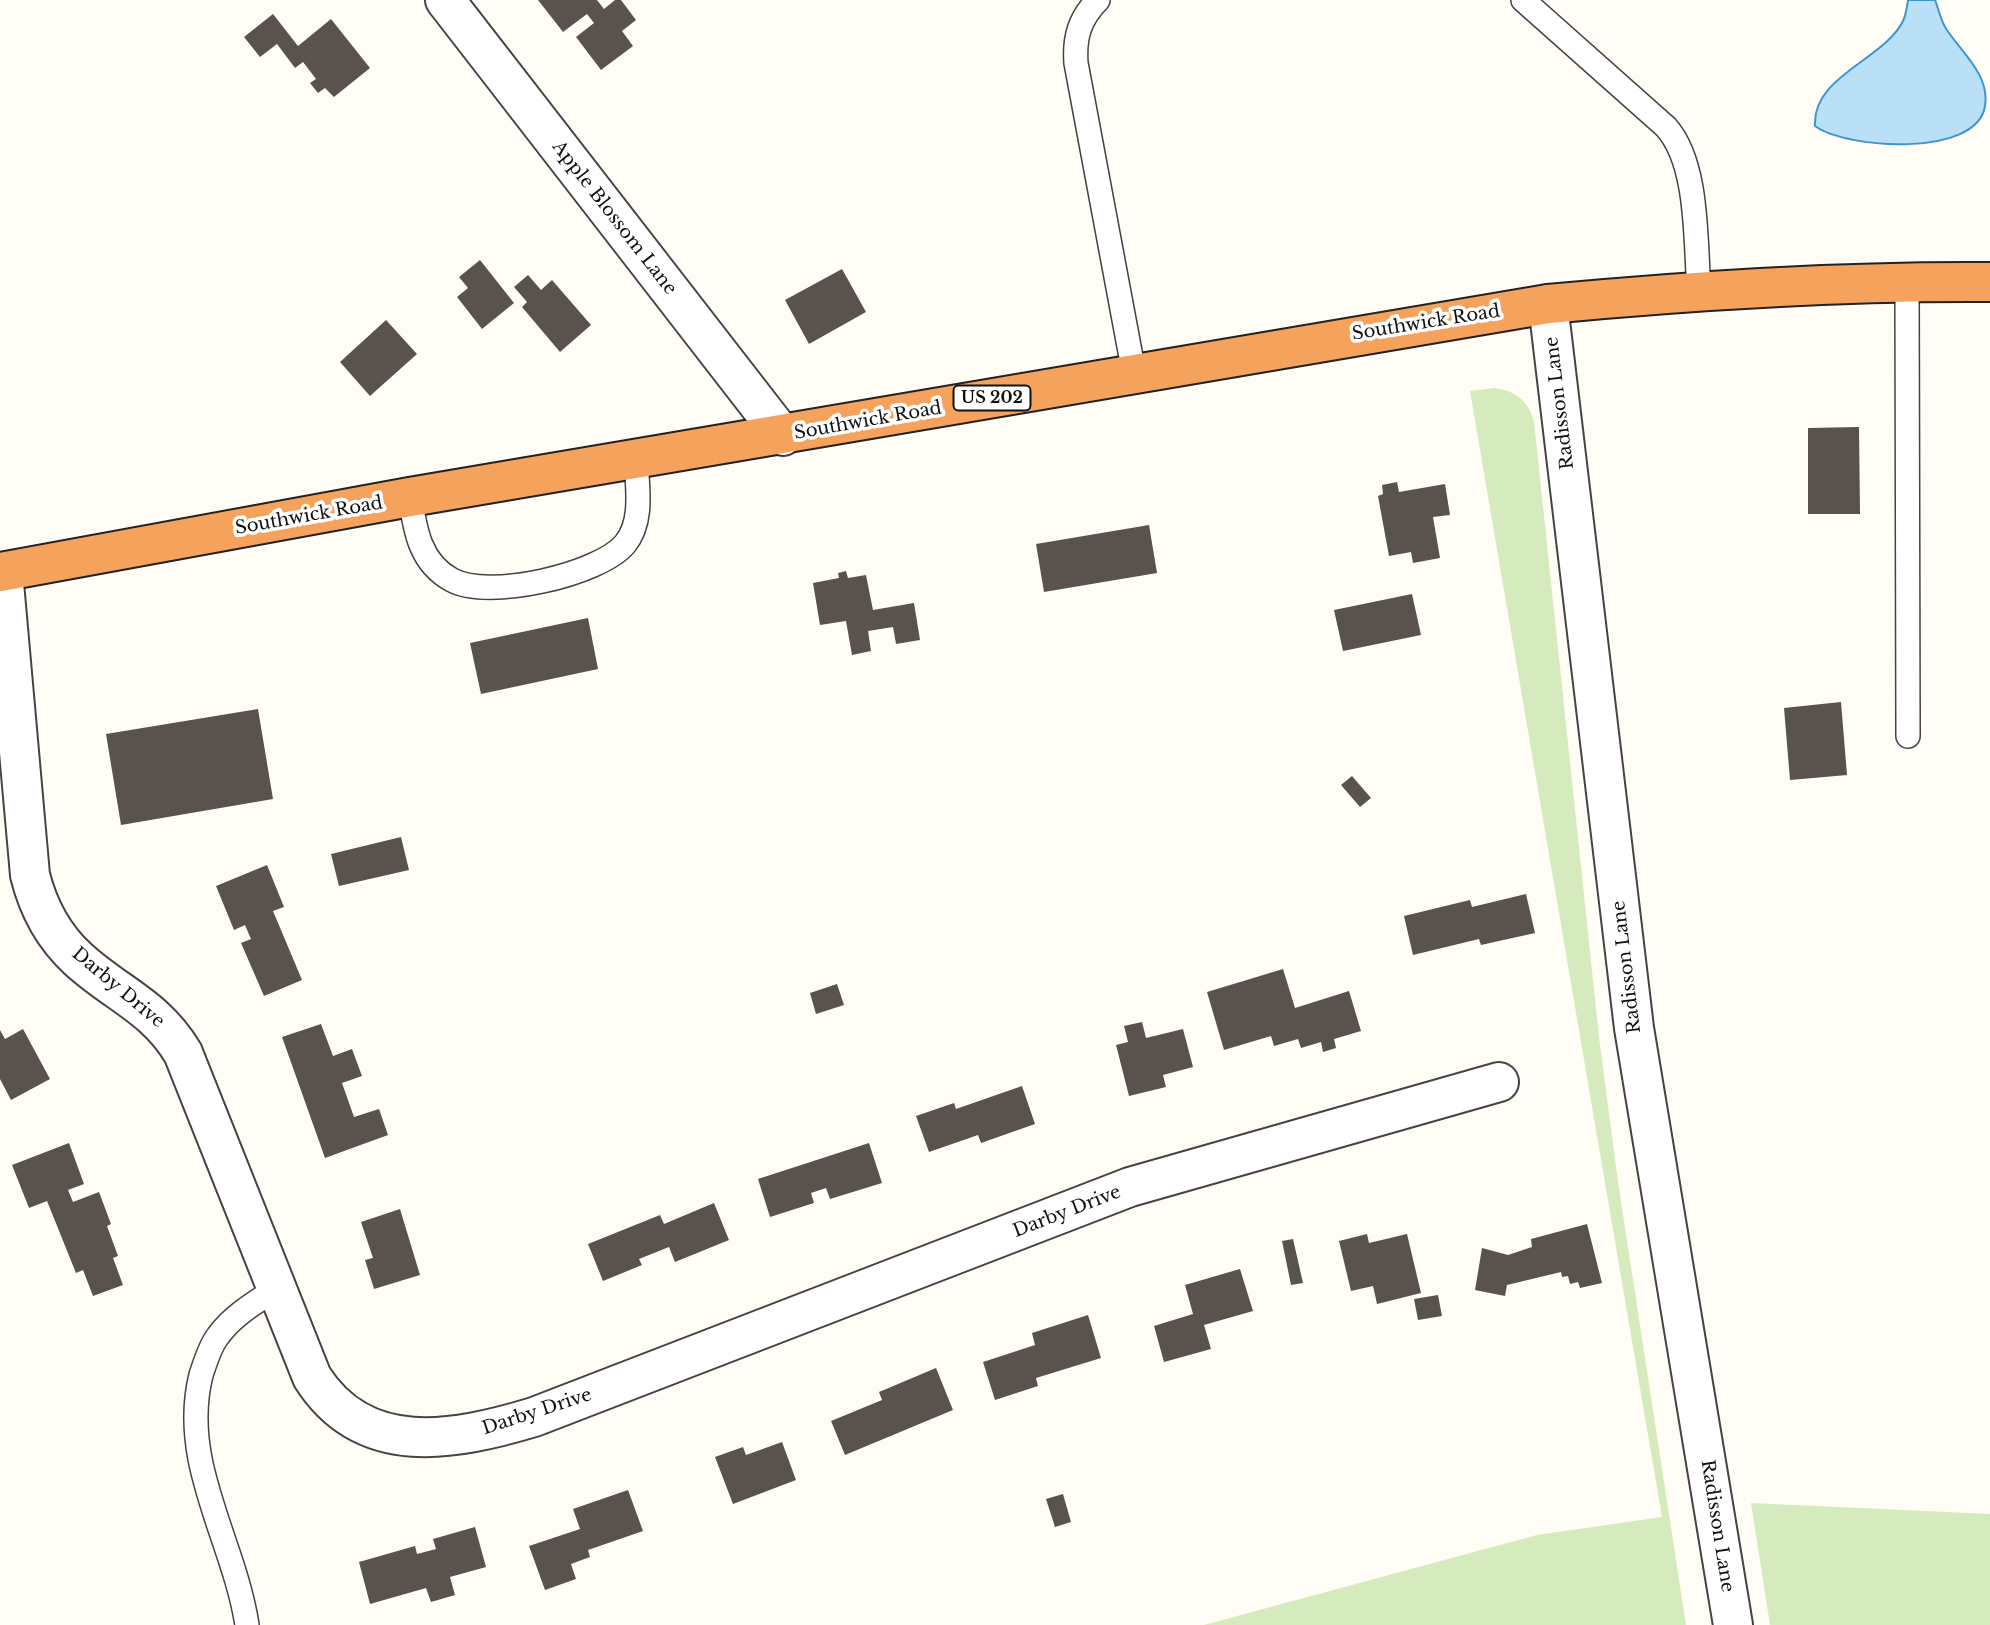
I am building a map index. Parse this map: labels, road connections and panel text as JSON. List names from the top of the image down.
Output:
{
  "streets": {
    "highway": ["Southwick Road", "US 202"],
    "street": ["Apple Blossom Lane", "Radisson Lane", "Darby Drive"]
  },
  "crossings": [
    ["Apple Blossom Lane", "Southwick Road"],
    ["Southwick Road", "Radisson Lane"],
    ["Southwick Road", "Darby Drive"]
  ]
}
